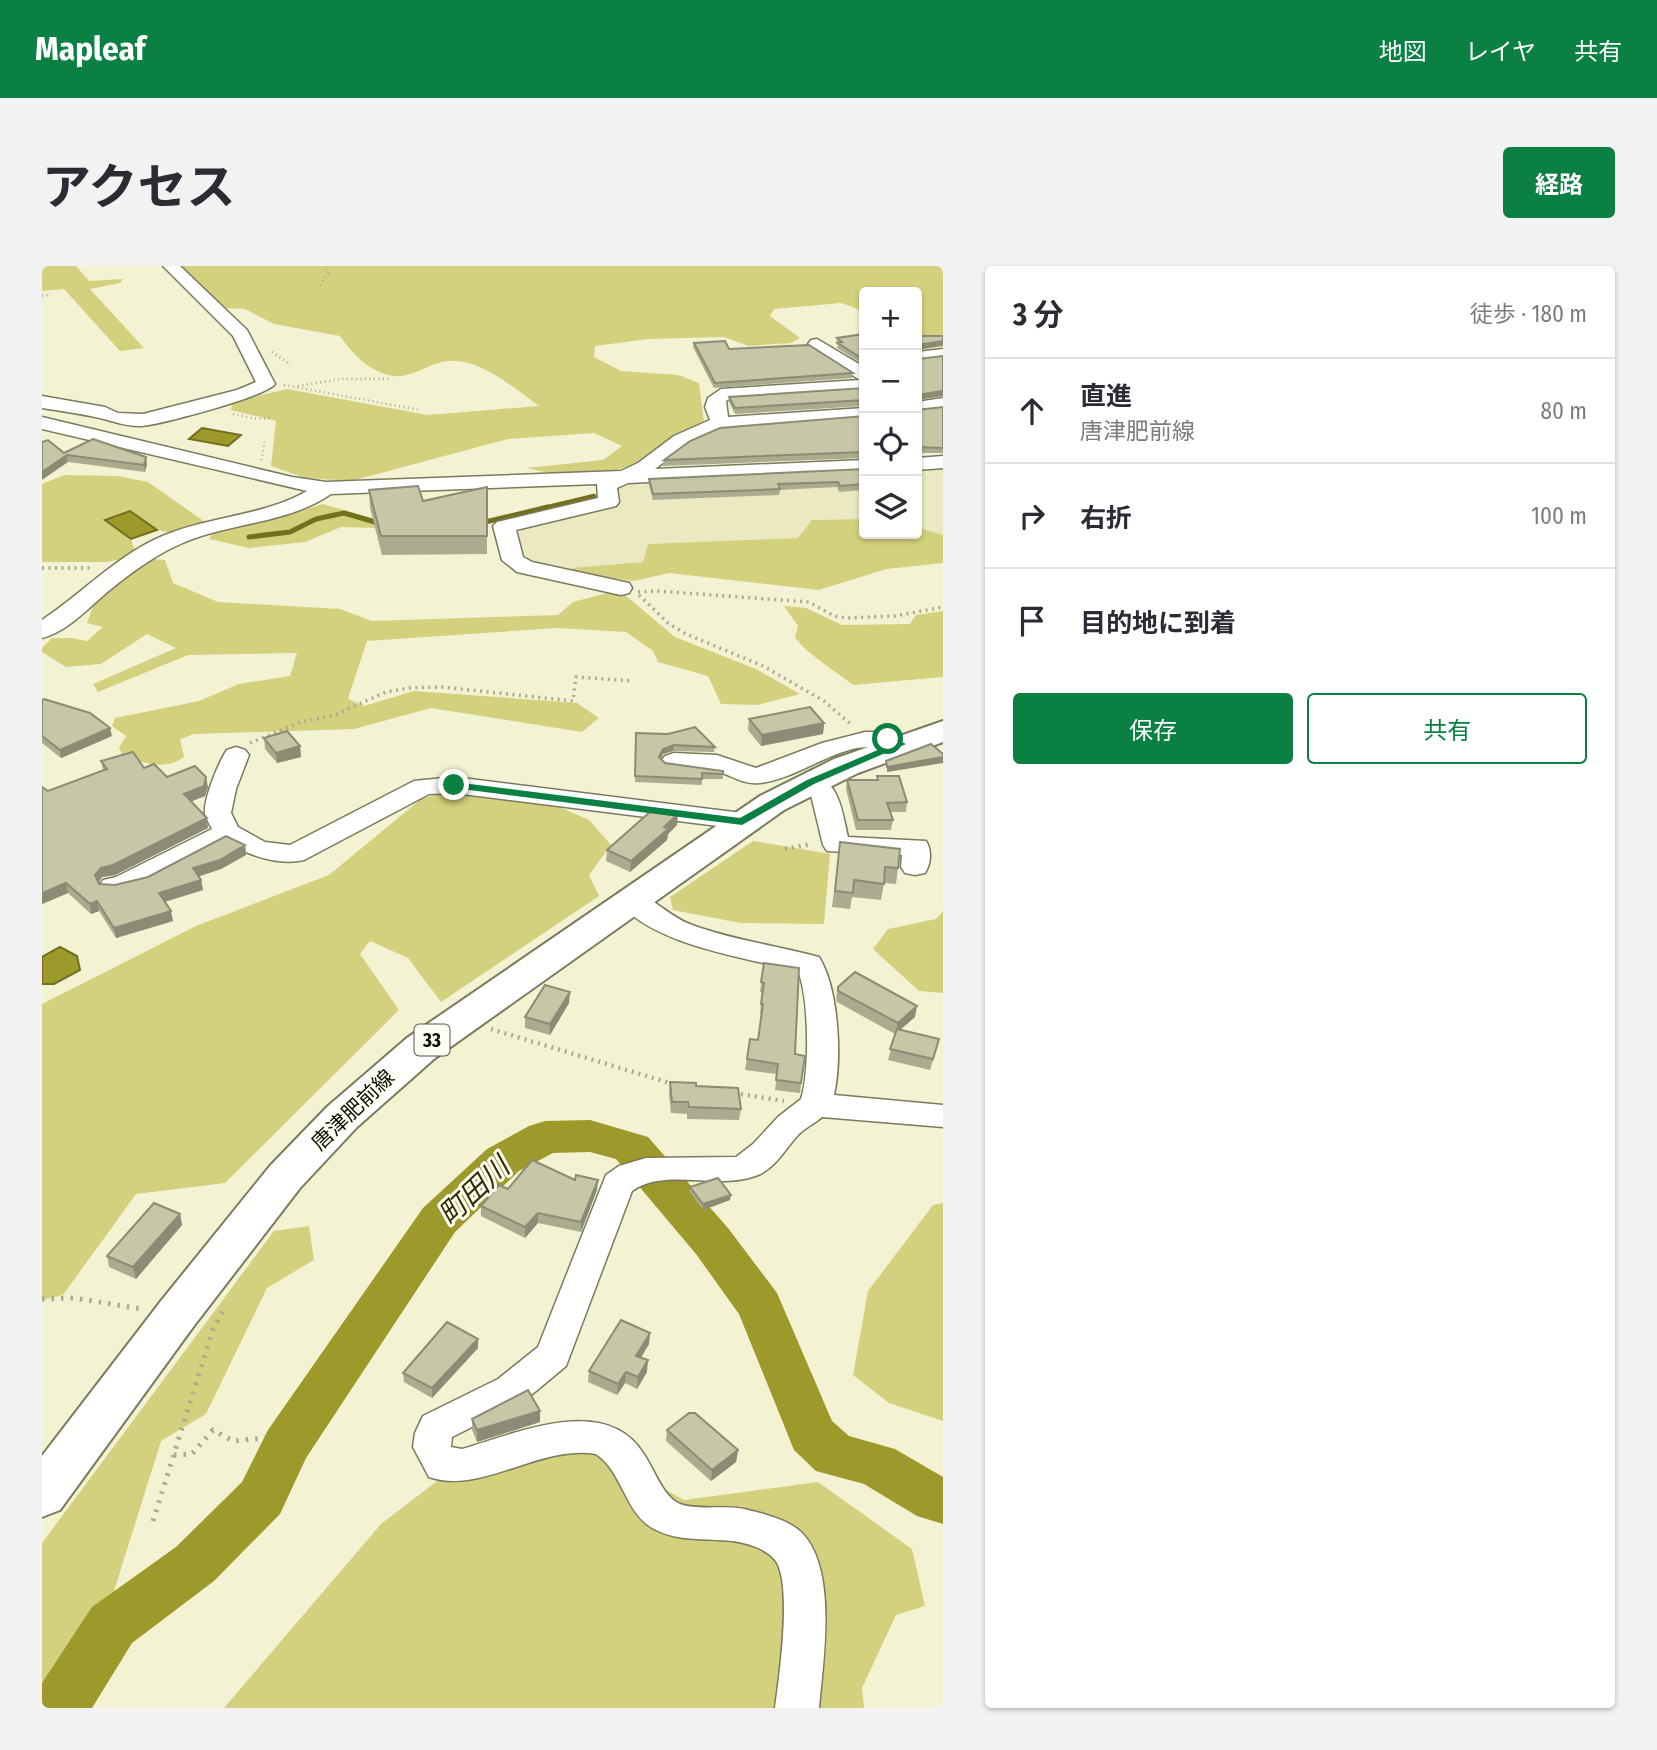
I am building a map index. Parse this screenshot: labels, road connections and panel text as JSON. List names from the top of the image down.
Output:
{
  "streets": {
    "main road": ["33", "唐津肥前線"]
  },
  "water": ["町田川"],
  "page": {
    "header": "Mapleaf",
    "nav": ["地図", "レイヤ", "共有"],
    "title": "アクセス",
    "buttons": [
      "経路",
      ["保存", "共有"]
    ],
    "heading": ["3 分", "徒歩 · 180 m"],
    "map_buttons": ["+", "−"],
    "list": [
      ["直進", "唐津肥前線", "80 m"],
      ["右折", "100 m"],
      "目的地に到着"
    ]
  }
}
